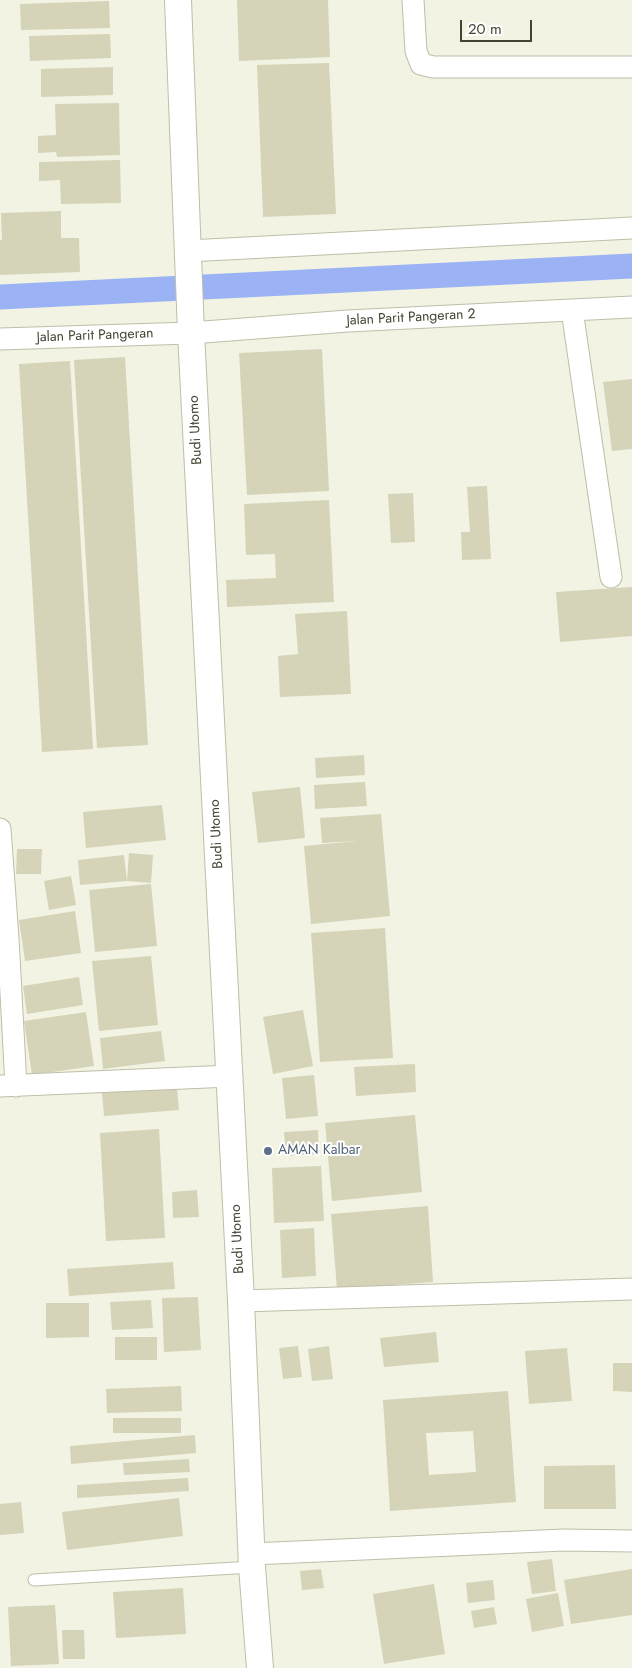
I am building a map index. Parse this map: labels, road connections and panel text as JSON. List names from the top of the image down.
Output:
{
  "streets": {
    "street": ["Jalan Parit Pangeran 2", "Jalan Parit Pangeran", "Budi Utomo"]
  },
  "crossings": [
    ["Jalan Parit Pangeran 2", "Jalan Parit Pangeran"],
    ["Jalan Parit Pangeran 2", "Budi Utomo"],
    ["Jalan Parit Pangeran", "Budi Utomo"]
  ],
  "places": ["AMAN Kalbar"],
  "scale_bar": "20 m"
}
